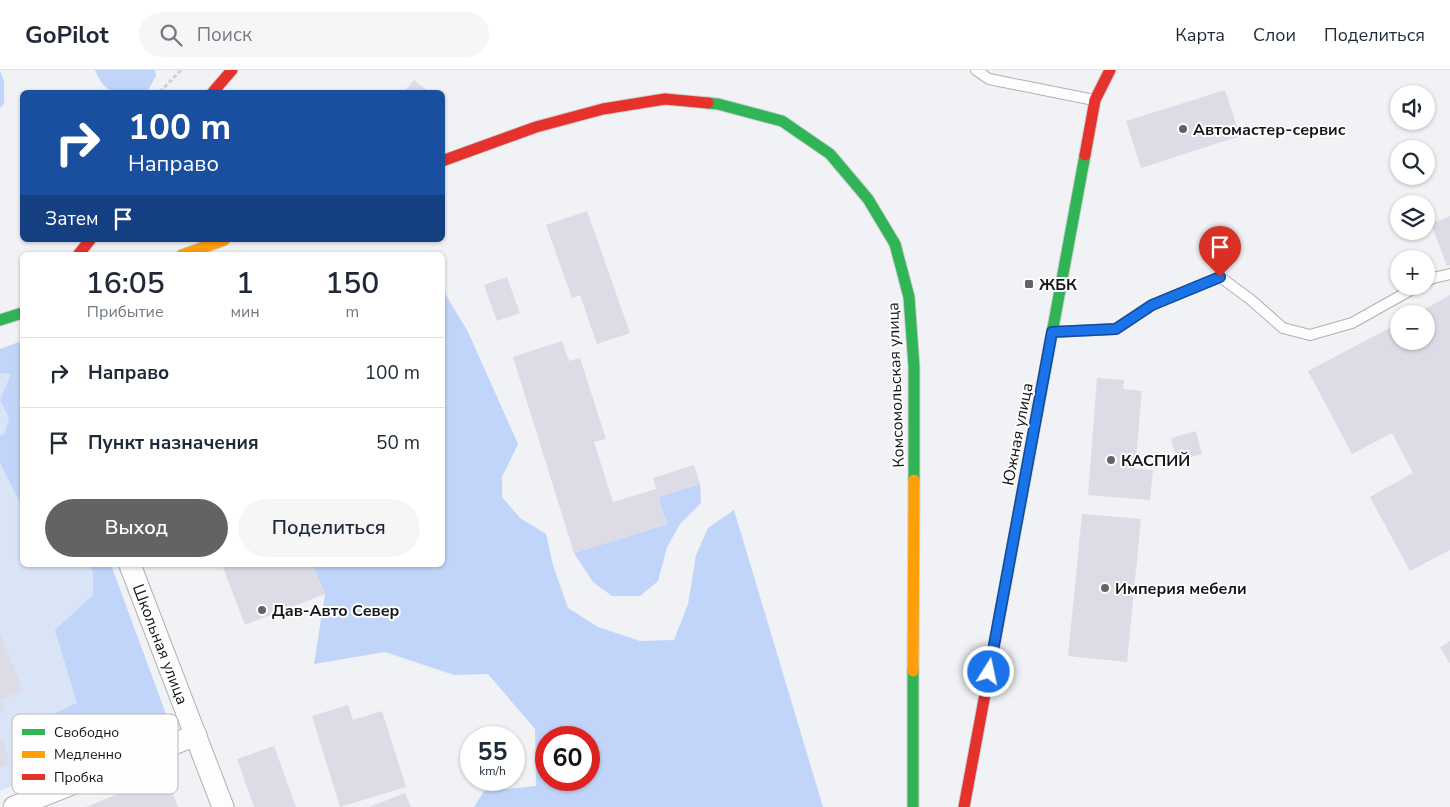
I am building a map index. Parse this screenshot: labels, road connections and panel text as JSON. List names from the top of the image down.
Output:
{
  "streets": {
    "main road": ["Комсомольская улица", "Южная улица"],
    "street": ["Школьная улица"]
  },
  "places": {
    "other": [
      "Автомастер-сервис",
      "КАСПИЙ",
      "Империя мебели",
      "Дав-Авто Север"
    ],
    "transit": ["ЖБК"]
  },
  "legend": ["Свободно", "Медленно", "Пробка"],
  "page": {
    "header": "GoPilot",
    "search": "Поиск",
    "nav": ["Карта", "Слои", "Поделиться"],
    "map_buttons": ["+", "−"],
    "turn": ["100 m", "Направо"],
    "then": "Затем",
    "eta": [
      "16:05",
      "Прибытие",
      "1",
      "мин",
      "150",
      "m"
    ],
    "list": [
      {
        "name": "Направо",
        "value": "100 m"
      },
      {
        "name": "Пункт назначения",
        "value": "50 m"
      }
    ],
    "buttons": ["Выход", "Поделиться"],
    "speed": "55 km/h",
    "limit": "60"
  }
}
